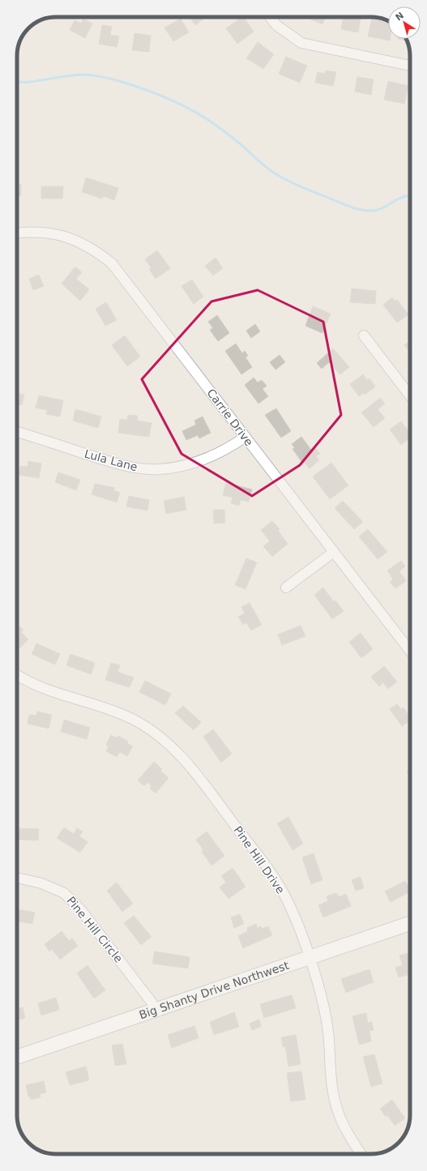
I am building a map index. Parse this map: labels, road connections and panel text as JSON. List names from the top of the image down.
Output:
{
  "streets": {
    "street": [
      "Carrie Drive",
      "Lula Lane",
      "Pine Hill Drive",
      "Pine Hill Circle",
      "Big Shanty Drive Northwest"
    ]
  },
  "crossings": [
    ["Carrie Drive", "Lula Lane"],
    ["Pine Hill Drive", "Big Shanty Drive Northwest"],
    ["Pine Hill Circle", "Big Shanty Drive Northwest"]
  ],
  "north": "top left"
}
